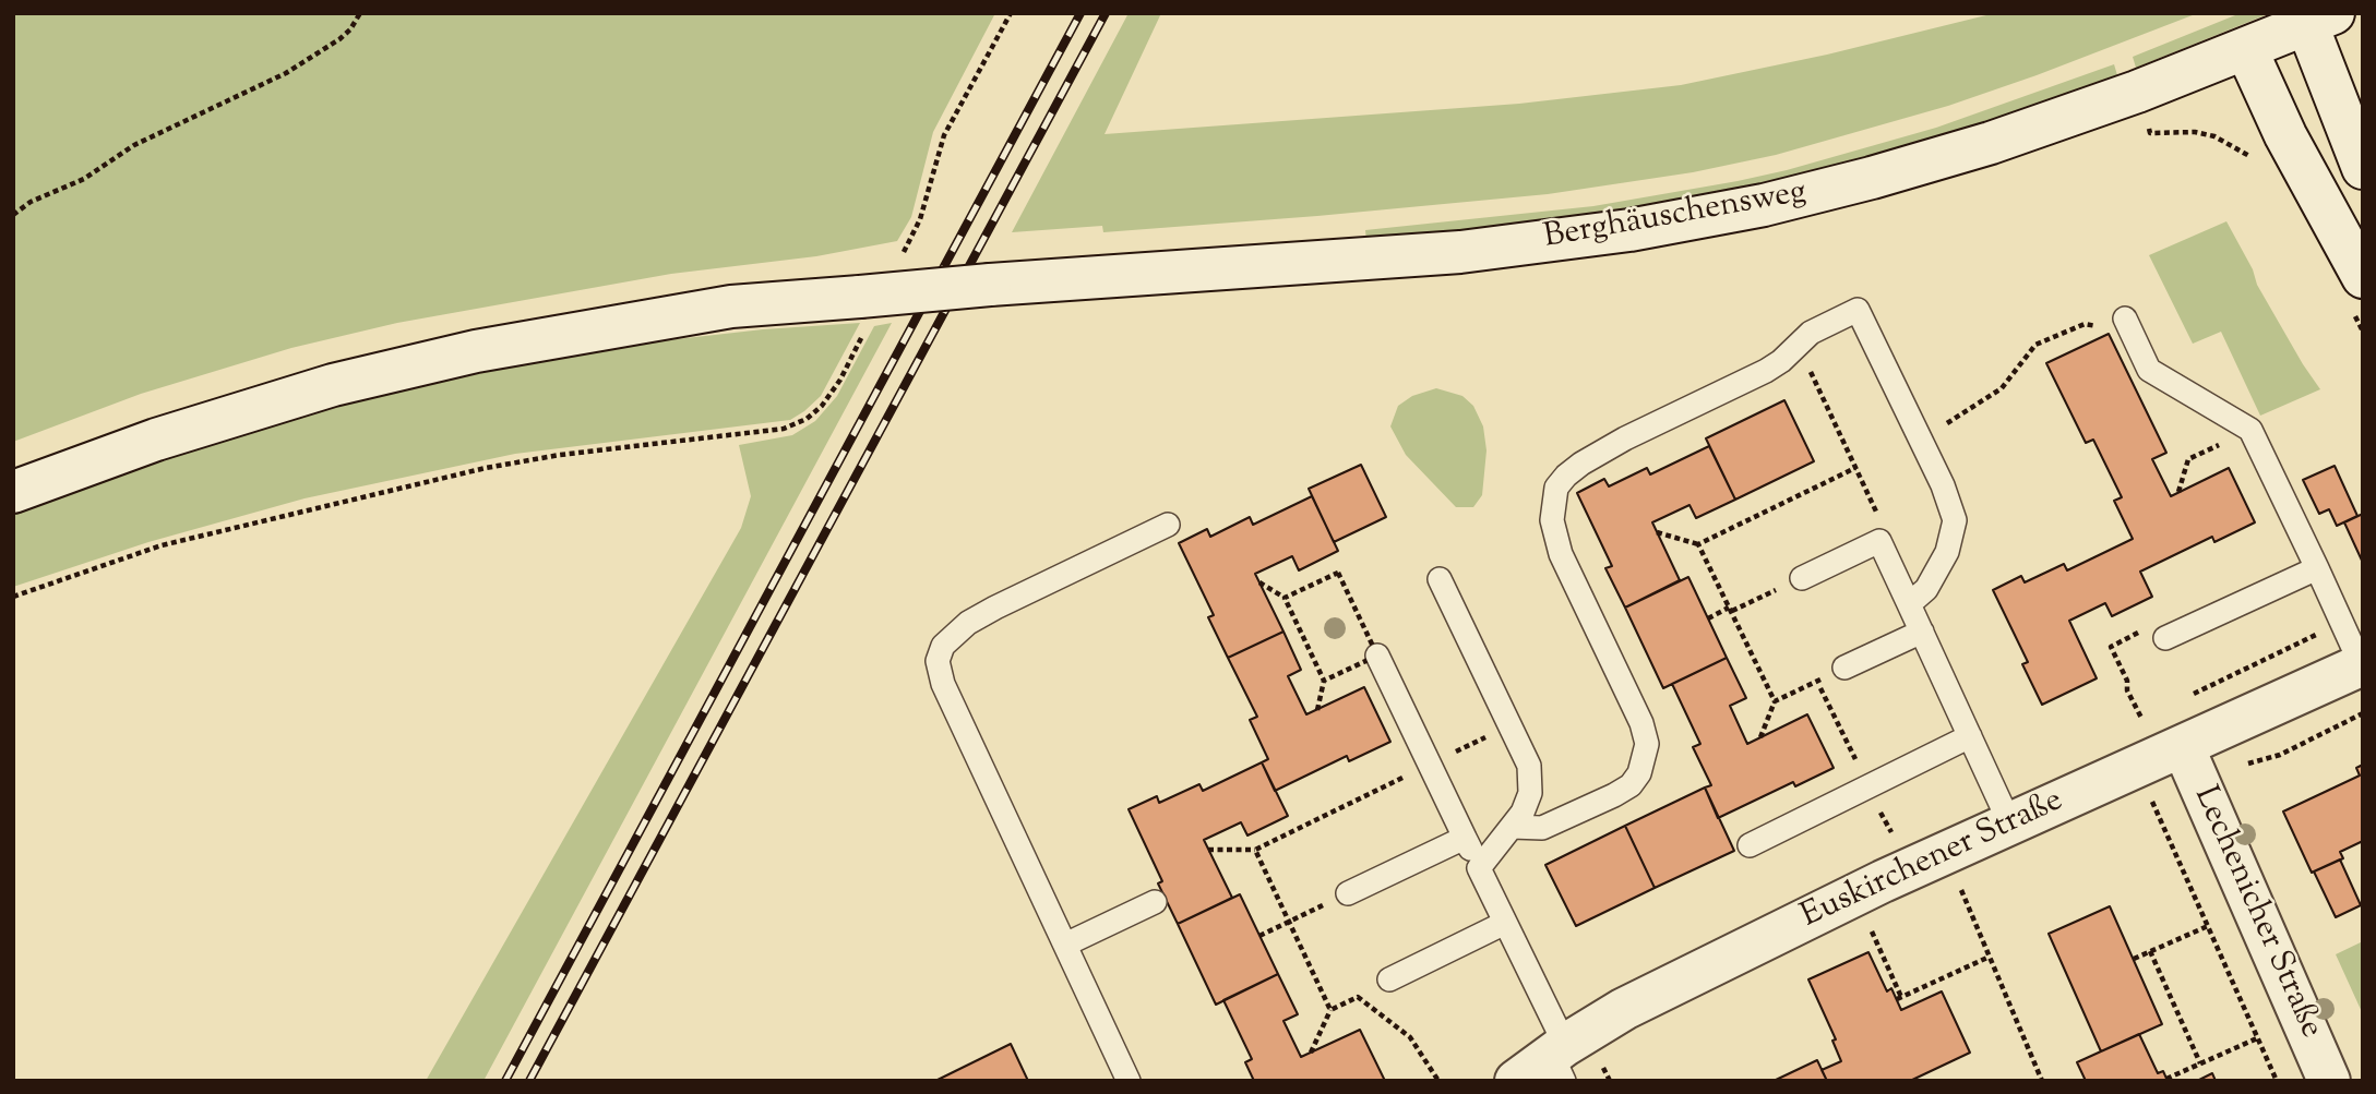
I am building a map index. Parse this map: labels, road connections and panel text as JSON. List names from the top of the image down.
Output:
{
  "streets": {
    "main road": ["Berghäuschensweg", "Euskirchener Straße", "Lechenicher Straße"]
  },
  "crossings": [
    ["Euskirchener Straße", "Lechenicher Straße"]
  ]
}
